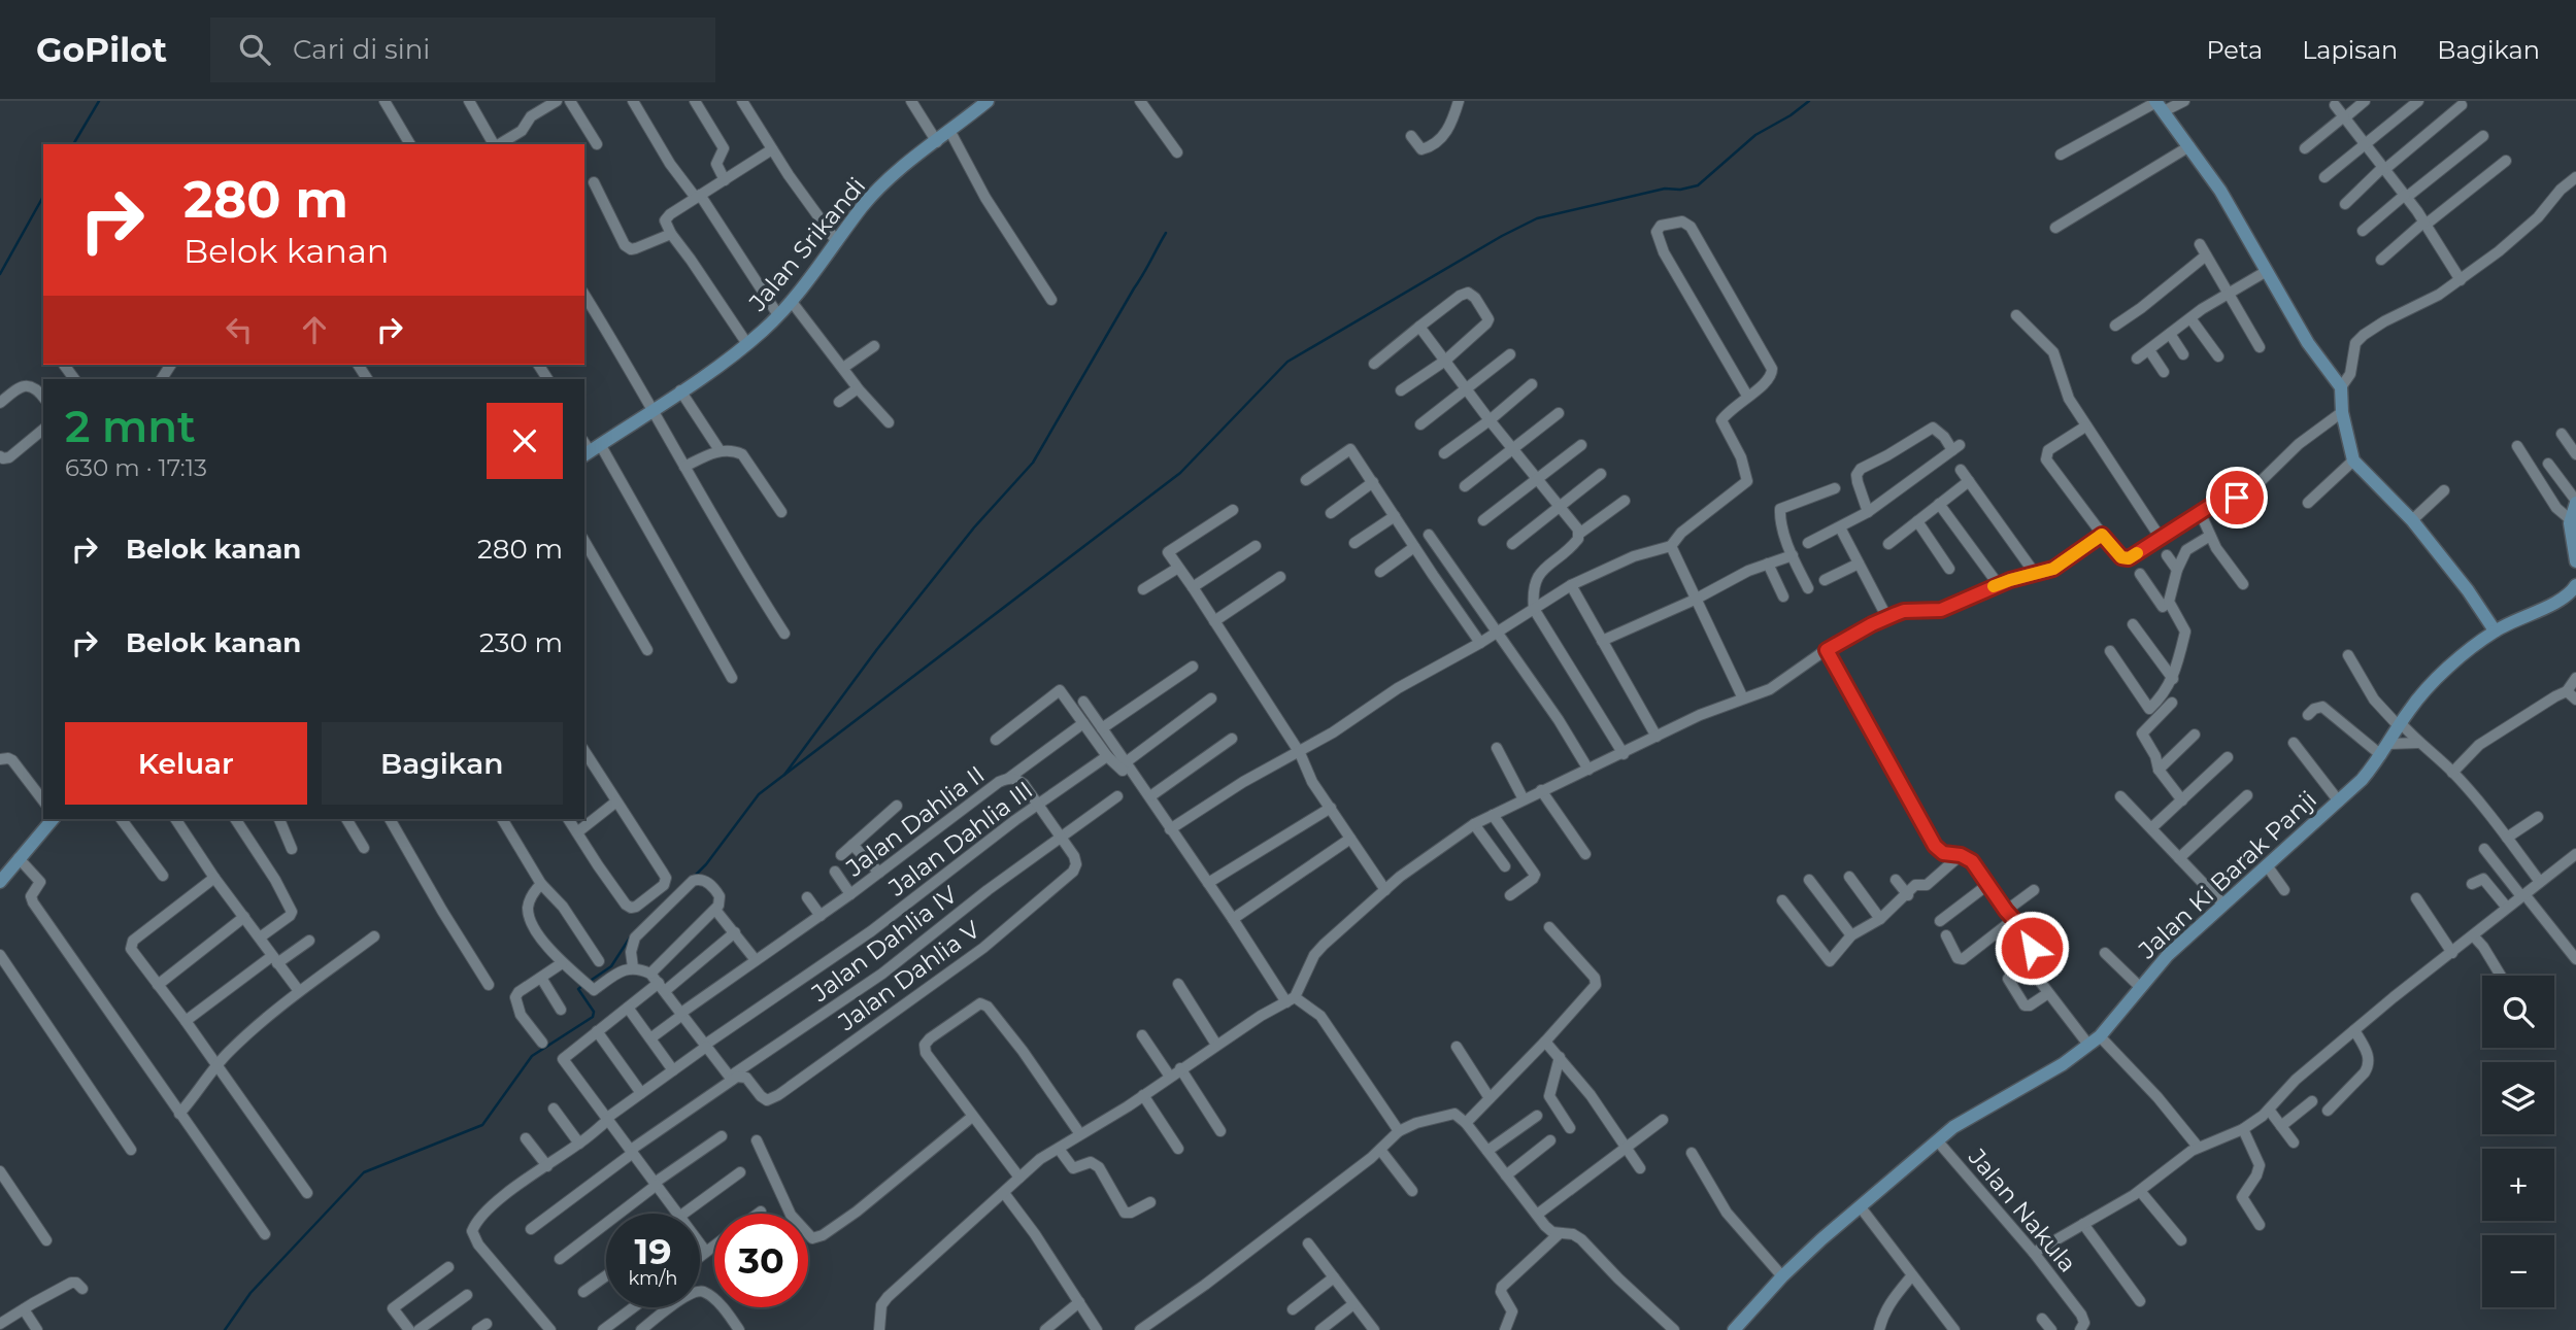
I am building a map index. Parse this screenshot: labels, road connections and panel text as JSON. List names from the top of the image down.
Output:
{
  "streets": {
    "street": [
      "Jalan Srikandi",
      "Jalan Dahlia II",
      "Jalan Dahlia III",
      "Jalan Ki Barak Panji",
      "Jalan Dahlia IV",
      "Jalan Dahlia V",
      "Jalan Nakula"
    ]
  },
  "crossings": [
    ["Jalan Dahlia II", "Jalan Dahlia III"],
    ["Jalan Dahlia II", "Jalan Dahlia IV"],
    ["Jalan Dahlia II", "Jalan Dahlia V"],
    ["Jalan Ki Barak Panji", "Jalan Nakula"],
    ["Jalan Dahlia IV", "Jalan Dahlia V"]
  ],
  "page": {
    "header": "GoPilot",
    "search": "Cari di sini",
    "nav": ["Peta", "Lapisan", "Bagikan"],
    "turn": ["280 m", "Belok kanan"],
    "heading": ["2 mnt", "630 m · 17:13"],
    "list": [
      {
        "name": "Belok kanan",
        "value": "280 m"
      },
      {
        "name": "Belok kanan",
        "value": "230 m"
      }
    ],
    "buttons": ["Keluar", "Bagikan"],
    "map_buttons": ["+", "−"],
    "speed": "19 km/h",
    "limit": "30"
  }
}
